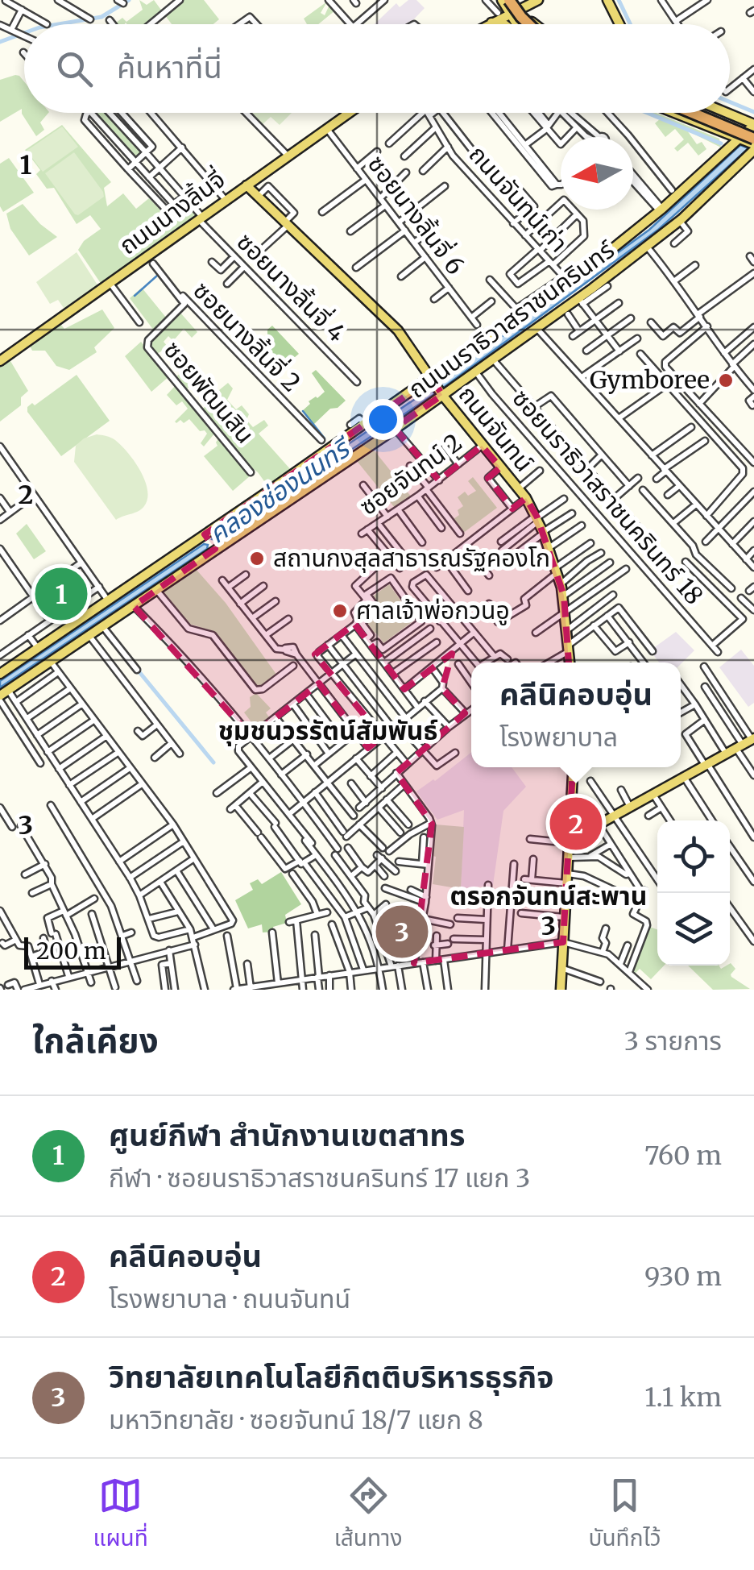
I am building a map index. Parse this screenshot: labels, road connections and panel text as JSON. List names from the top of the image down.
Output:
{
  "streets": {
    "main road": ["ถนนนางลิ้นจี่", "ถนนนราธิวาสราชนครินทร์", "ถนนจันทน์"],
    "street": [
      "ถนนจันทน์เก่า",
      "ซอยนางลิ้นจี่ 6",
      "ซอยนางลิ้นจี่ 4",
      "ซอยนางลิ้นจี่ 2",
      "ซอยพัฒนสิน",
      "ซอยจันทน์ 2",
      "ซอยนราธิวาสราชนครินทร์ 18"
    ]
  },
  "crossings": [
    ["ถนนจันทน์เก่า", "ถนนนราธิวาสราชนครินทร์"],
    ["ถนนนางลิ้นจี่", "ซอยนางลิ้นจี่ 6"],
    ["ถนนนางลิ้นจี่", "ซอยนางลิ้นจี่ 4"],
    ["ถนนนางลิ้นจี่", "ซอยนางลิ้นจี่ 2"],
    ["ถนนนางลิ้นจี่", "ซอยพัฒนสิน"],
    ["ถนนนางลิ้นจี่", "ถนนจันทน์"],
    ["ถนนนราธิวาสราชนครินทร์", "ถนนจันทน์"],
    ["ถนนนราธิวาสราชนครินทร์", "ซอยนราธิวาสราชนครินทร์ 18"],
    ["ซอยนางลิ้นจี่ 2", "ซอยพัฒนสิน"],
    ["ถนนจันทน์", "ซอยจันทน์ 2"]
  ],
  "districts": ["ชุมชนวรรัตน์สัมพันธ์", "ตรอกจันทน์สะพาน 3"],
  "water": ["คลองช่องนนทรี"],
  "places": ["Gymboree", "สถานกงสุลสาธารณรัฐคองโก", "ศาลเจ้าพ่อกวนอู"],
  "scale_bar": "200 m",
  "north": "left",
  "page": {
    "search": "ค้นหาที่นี่",
    "pins": ["1", "2", "3"],
    "popup": ["คลีนิคอบอุ่น", "โรงพยาบาล"],
    "scale": "200 m",
    "heading": ["ใกล้เคียง", "3 รายการ"],
    "list": [
      {
        "mark": "1",
        "name": "ศูนย์กีฬา สำนักงานเขตสาทร",
        "note": "กีฬา · ซอยนราธิวาสราชนครินทร์ 17 แยก 3",
        "value": "760 m"
      },
      {
        "mark": "2",
        "name": "คลีนิคอบอุ่น",
        "note": "โรงพยาบาล · ถนนจันทน์",
        "value": "930 m"
      },
      {
        "mark": "3",
        "name": "วิทยาลัยเทคโนโลยีกิตติบริหารธุรกิจ",
        "note": "มหาวิทยาลัย · ซอยจันทน์ 18/7 แยก 8",
        "value": "1.1 km"
      }
    ],
    "nav": ["แผนที่", "เส้นทาง", "บันทึกไว้"]
  },
  "grid": {
    "rows": ["1", "2", "3"]
  }
}
